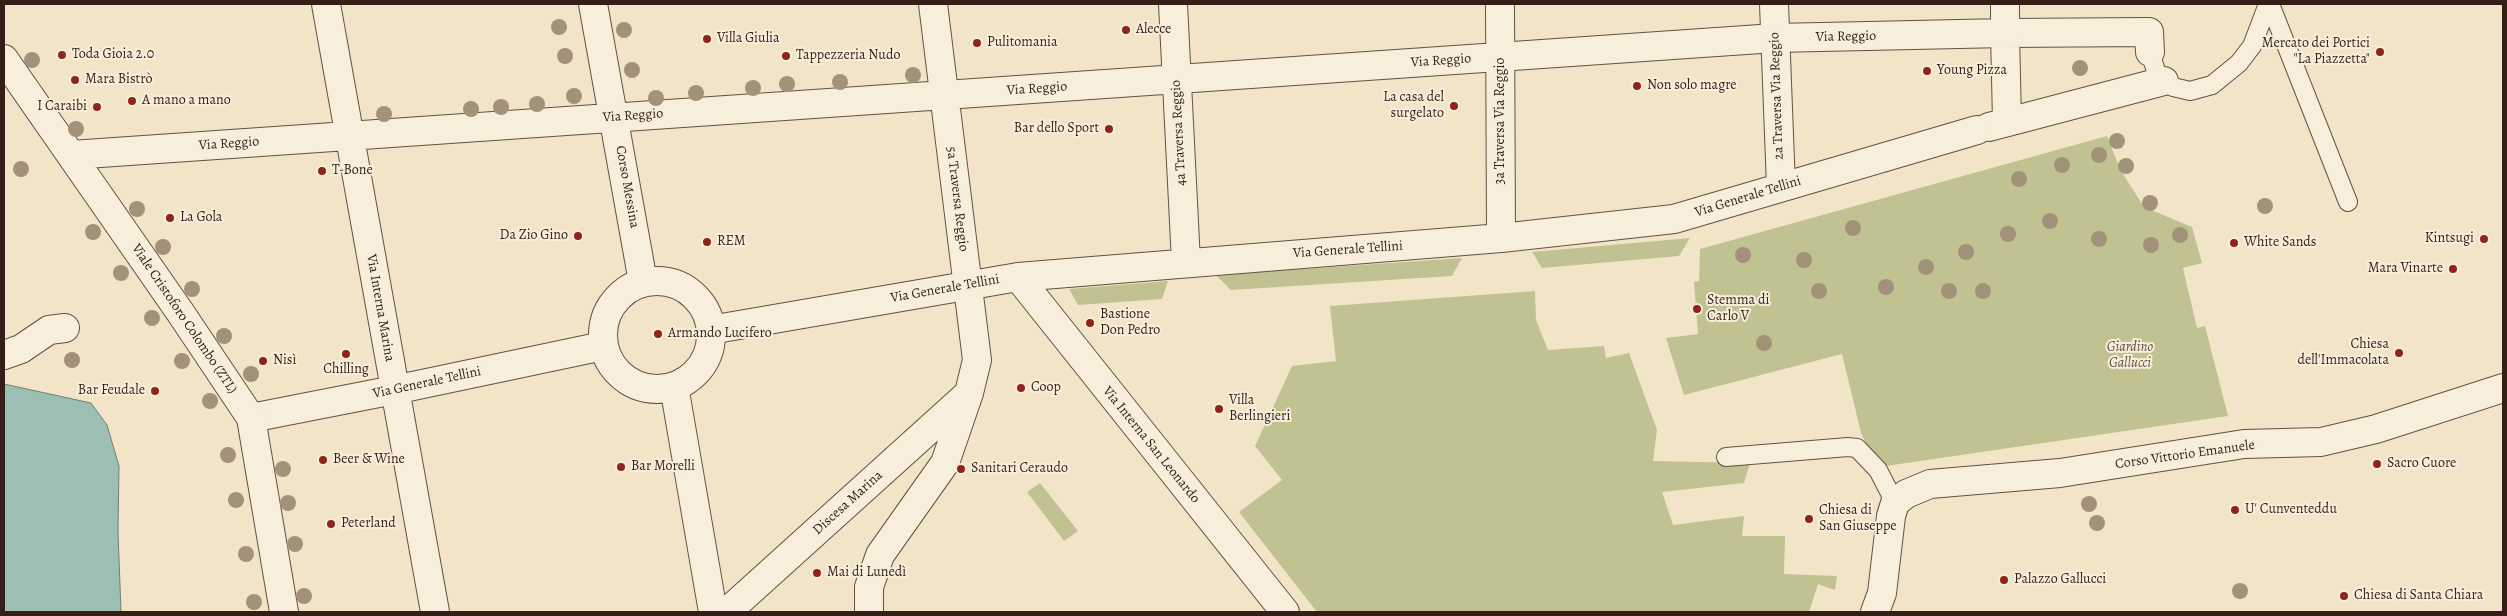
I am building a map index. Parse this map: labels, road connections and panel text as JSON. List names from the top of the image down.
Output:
{
  "streets": {
    "street": [
      "Via Reggio",
      "2a Traversa Via Reggio",
      "3a Traversa Via Reggio",
      "4a Traversa Reggio",
      "Corso Messina",
      "Via Generale Tellini",
      "5a Traversa Reggio",
      "Via Interna Marina",
      "Viale Cristoforo Colombo (ZTL)",
      "Via Interna San Leonardo",
      "Corso Vittorio Emanuele",
      "Discesa Marina"
    ]
  },
  "crossings": [
    ["Via Reggio", "2a Traversa Via Reggio"],
    ["Via Reggio", "3a Traversa Via Reggio"],
    ["Via Reggio", "4a Traversa Reggio"],
    ["Via Reggio", "Corso Messina"],
    ["Via Reggio", "5a Traversa Reggio"],
    ["Via Reggio", "Via Interna Marina"],
    ["Via Reggio", "Viale Cristoforo Colombo (ZTL)"],
    ["2a Traversa Via Reggio", "Via Generale Tellini"],
    ["3a Traversa Via Reggio", "Via Generale Tellini"],
    ["4a Traversa Reggio", "Via Generale Tellini"],
    ["Corso Messina", "Via Generale Tellini"],
    ["Via Generale Tellini", "5a Traversa Reggio"],
    ["Via Generale Tellini", "Via Interna Marina"],
    ["Via Generale Tellini", "Viale Cristoforo Colombo (ZTL)"],
    ["Via Generale Tellini", "Via Interna San Leonardo"],
    ["5a Traversa Reggio", "Discesa Marina"]
  ],
  "parks": ["Giardino Gallucci"],
  "places": [
    "Alecce",
    "Villa Giulia",
    "Pulitomania",
    "Mercato dei Portici \"La Piazzetta\"",
    "Toda Gioia 2.0",
    "Tappezzeria Nudo",
    "Young Pizza",
    "Mara Bistrò",
    "Non solo magre",
    "A mano a mano",
    "La casa del surgelato",
    "I Caraibi",
    "Bar dello Sport",
    "T-Bone",
    "La Gola",
    "Da Zio Gino",
    "Kintsugi",
    "REM",
    "White Sands",
    "Mara Vinarte",
    "Stemma di Carlo V",
    "Bastione Don Pedro",
    "Armando Lucifero",
    "Chiesa dell'Immacolata",
    "Chilling",
    "Nisì",
    "Coop",
    "Bar Feudale",
    "Villa Berlingieri",
    "Beer & Wine",
    "Sacro Cuore",
    "Bar Morelli",
    "Sanitari Ceraudo",
    "U' Cunventeddu",
    "Chiesa di San Giuseppe",
    "Peterland",
    "Mai di Lunedì",
    "Palazzo Gallucci",
    "Chiesa di Santa Chiara"
  ]
}
